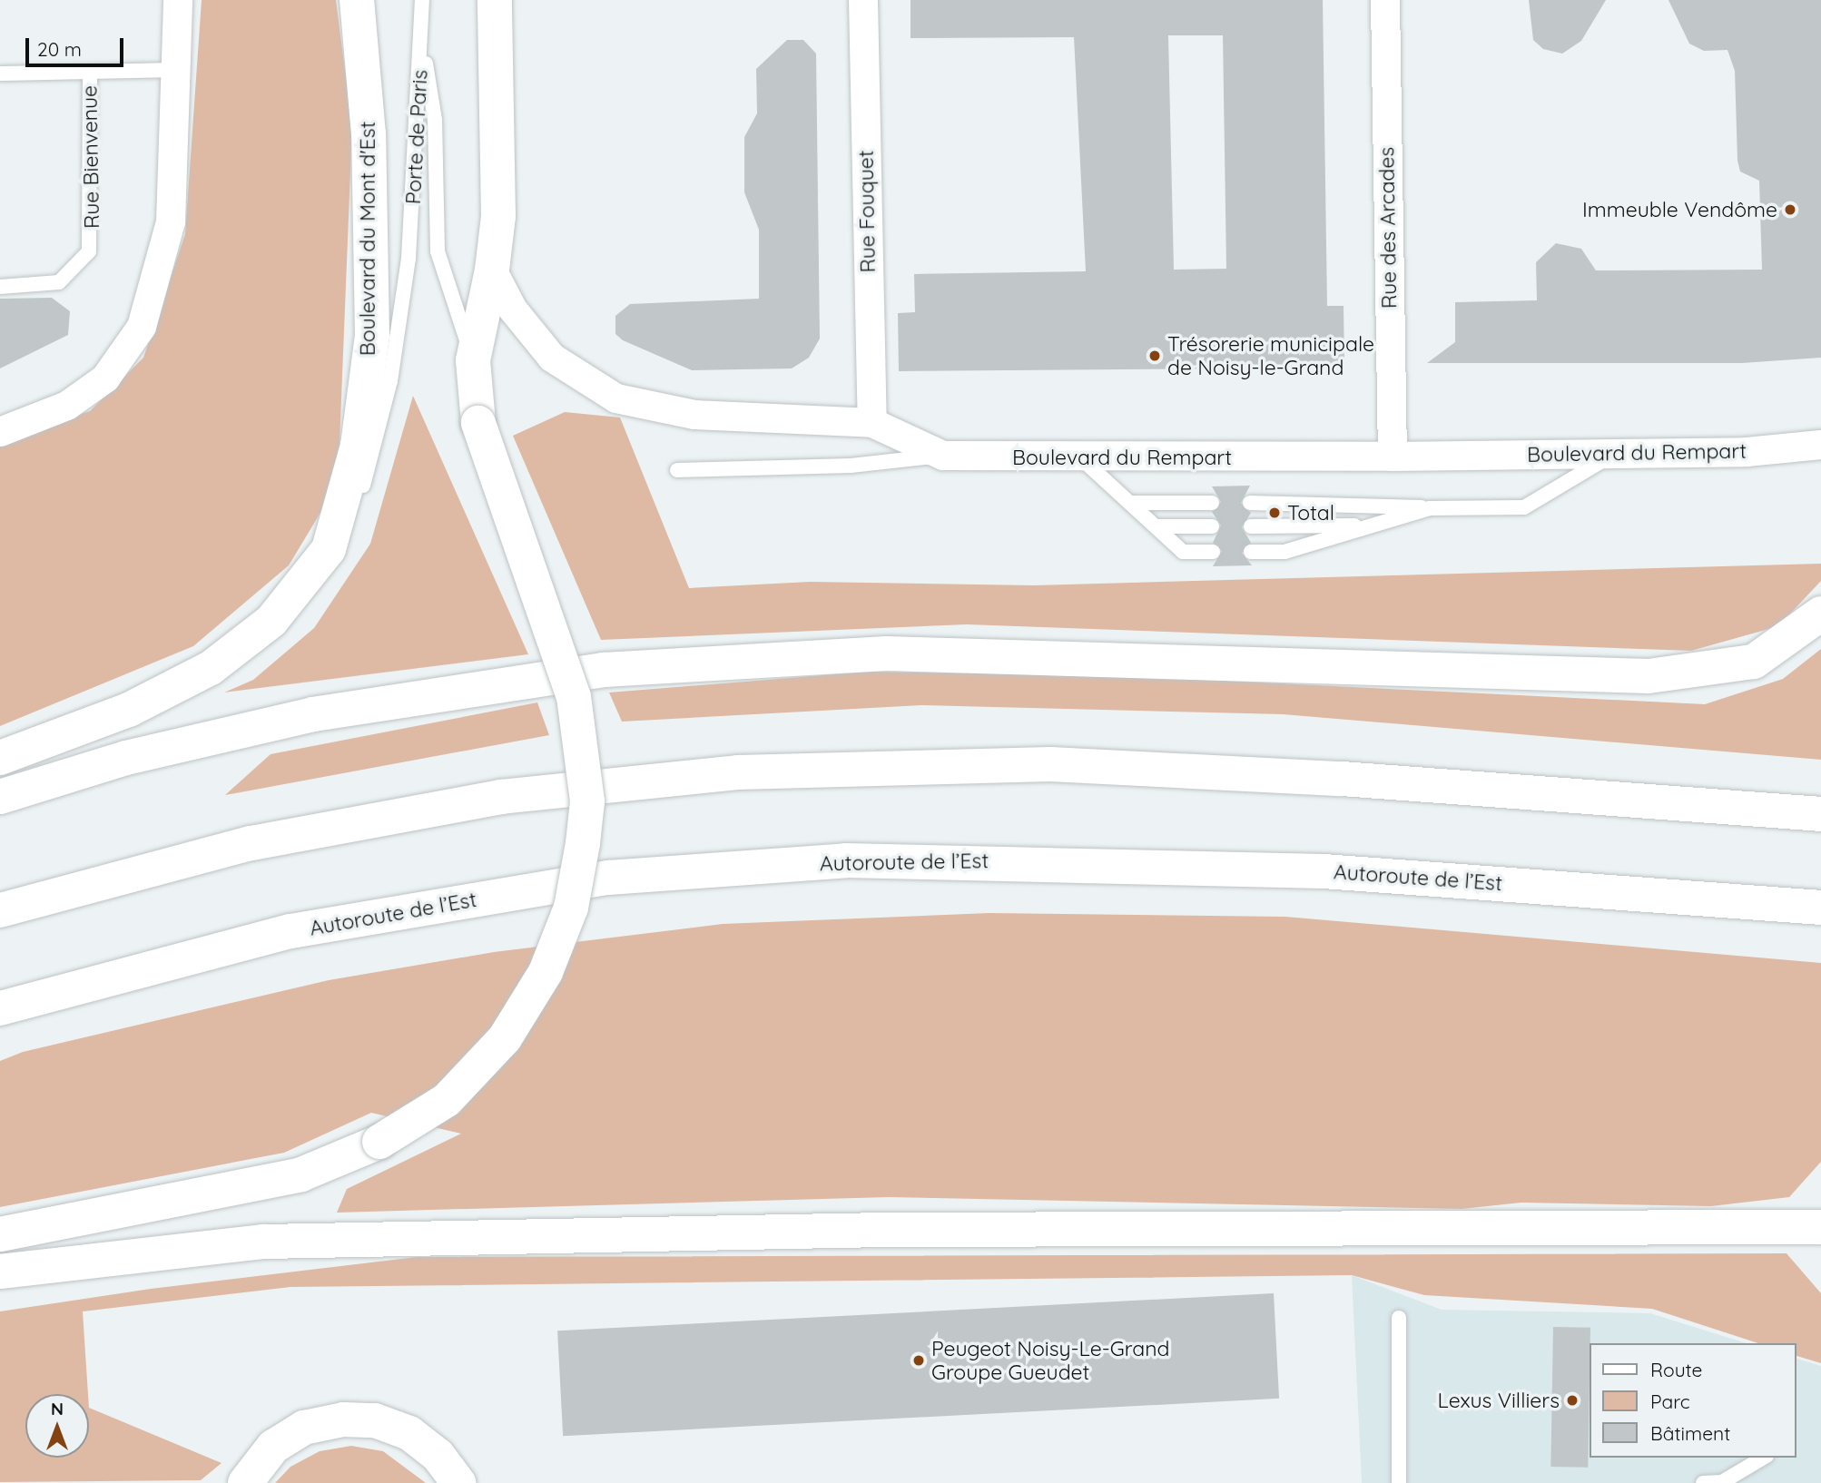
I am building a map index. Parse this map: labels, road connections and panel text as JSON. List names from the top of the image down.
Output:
{
  "streets": {
    "main road": ["Boulevard du Mont d'Est", "Autoroute de l’Est"],
    "street": ["Rue Fouquet", "Rue des Arcades", "Boulevard du Rempart"],
    "lane": ["Porte de Paris", "Rue Bienvenue"]
  },
  "crossings": [
    ["Porte de Paris", "Boulevard du Mont d'Est"],
    ["Rue Fouquet", "Boulevard du Rempart"],
    ["Rue des Arcades", "Boulevard du Rempart"]
  ],
  "places": [
    "Immeuble Vendôme",
    "Trésorerie municipale de Noisy-le-Grand",
    "Total",
    "Peugeot Noisy-Le-Grand Groupe Gueudet",
    "Lexus Villiers"
  ],
  "legend": ["Route", "Parc", "Bâtiment"],
  "scale_bar": "20 m",
  "north": "top"
}
